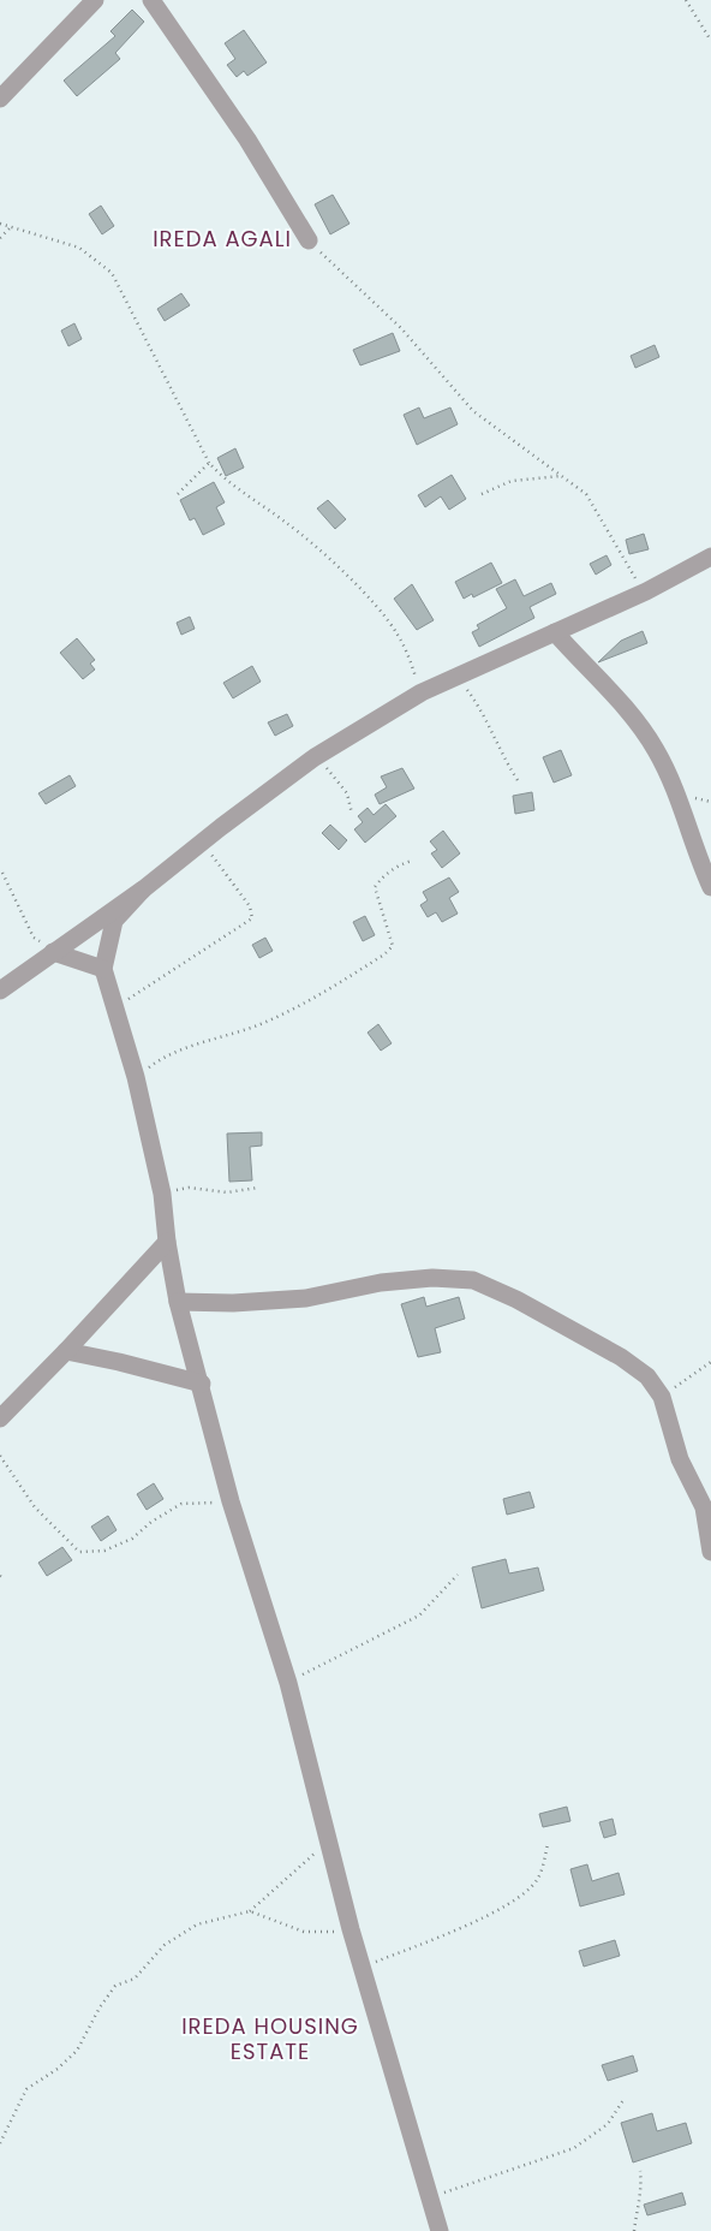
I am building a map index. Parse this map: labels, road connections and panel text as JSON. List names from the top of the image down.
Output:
{
  "districts": ["IREDA AGALI", "IREDA HOUSING ESTATE"]
}
